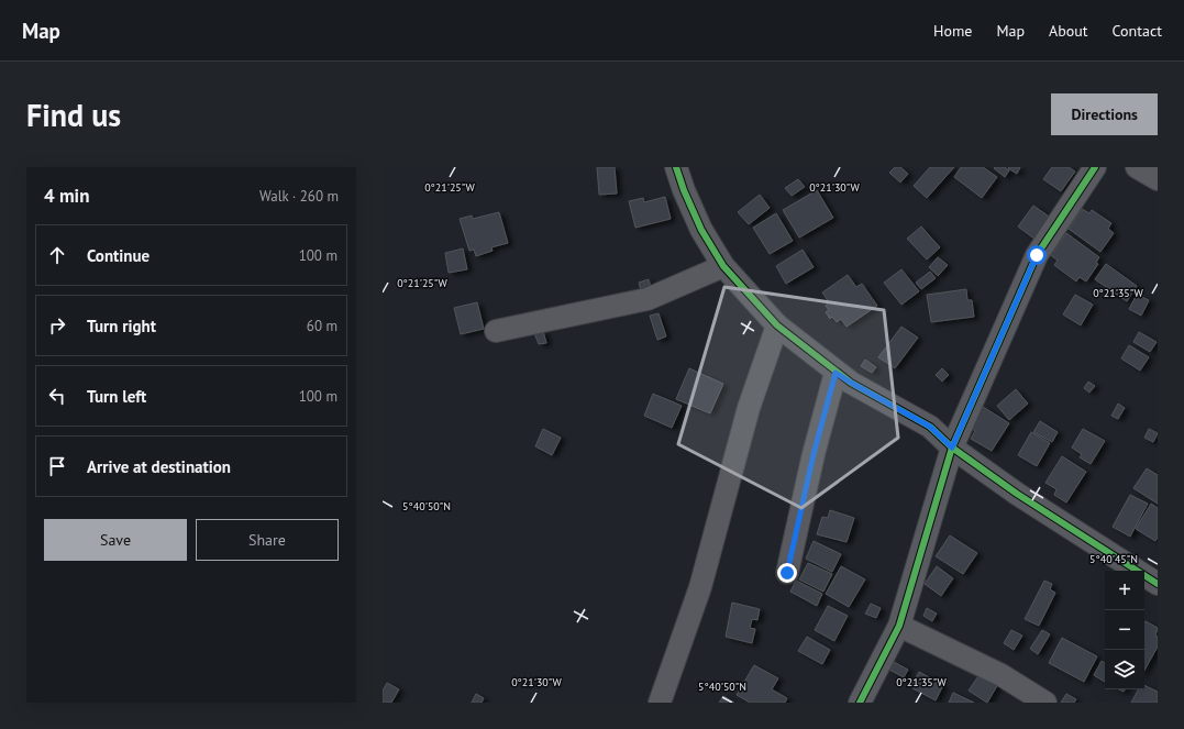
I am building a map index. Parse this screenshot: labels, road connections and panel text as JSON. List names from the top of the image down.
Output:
{
  "page": {
    "header": "Map",
    "nav": [
      "Home",
      "Map",
      "About",
      "Contact"
    ],
    "buttons": [
      "Directions",
      ["Save", "Share"]
    ],
    "title": "Find us",
    "heading": ["4 min", "Walk · 260 m"],
    "list": [
      ["Continue", "100 m"],
      ["Turn right", "60 m"],
      ["Turn left", "100 m"],
      "Arrive at destination"
    ],
    "map_buttons": ["+", "−"]
  },
  "coordinates": [
    "0°21'25\"W",
    "0°21'30\"W",
    "0°21'35\"W",
    "5°40'50\"N",
    "5°40'45\"N"
  ]
}
